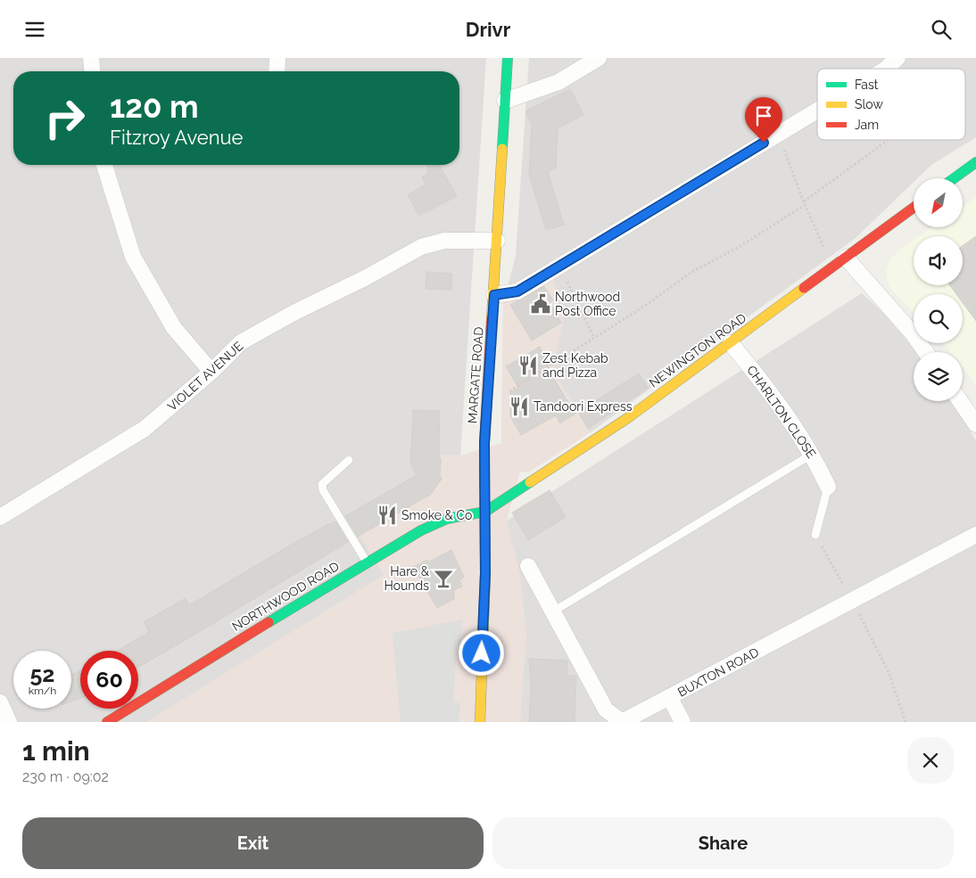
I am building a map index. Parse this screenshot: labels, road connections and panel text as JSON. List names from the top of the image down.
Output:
{
  "streets": {
    "main road": ["NEWINGTON ROAD", "MARGATE ROAD", "NORTHWOOD ROAD"],
    "street": ["VIOLET AVENUE", "CHARLTON CLOSE", "BUXTON ROAD"]
  },
  "crossings": [
    ["NEWINGTON ROAD", "MARGATE ROAD"],
    ["NEWINGTON ROAD", "CHARLTON CLOSE"],
    ["NEWINGTON ROAD", "NORTHWOOD ROAD"],
    ["MARGATE ROAD", "VIOLET AVENUE"],
    ["MARGATE ROAD", "NORTHWOOD ROAD"]
  ],
  "places": {
    "public building": ["Northwood Post Office"],
    "restaurant": ["Zest Kebab and Pizza", "Tandoori Express", "Smoke & Co"],
    "bar": ["Hare & Hounds"]
  },
  "legend": ["Fast", "Slow", "Jam"],
  "north": "bottom left",
  "page": {
    "header": "Drivr",
    "turn": ["120 m", "Fitzroy Avenue"],
    "speed": "52 km/h",
    "limit": "60",
    "heading": ["1 min", "230 m · 09:02"],
    "buttons": ["Exit", "Share"]
  }
}
